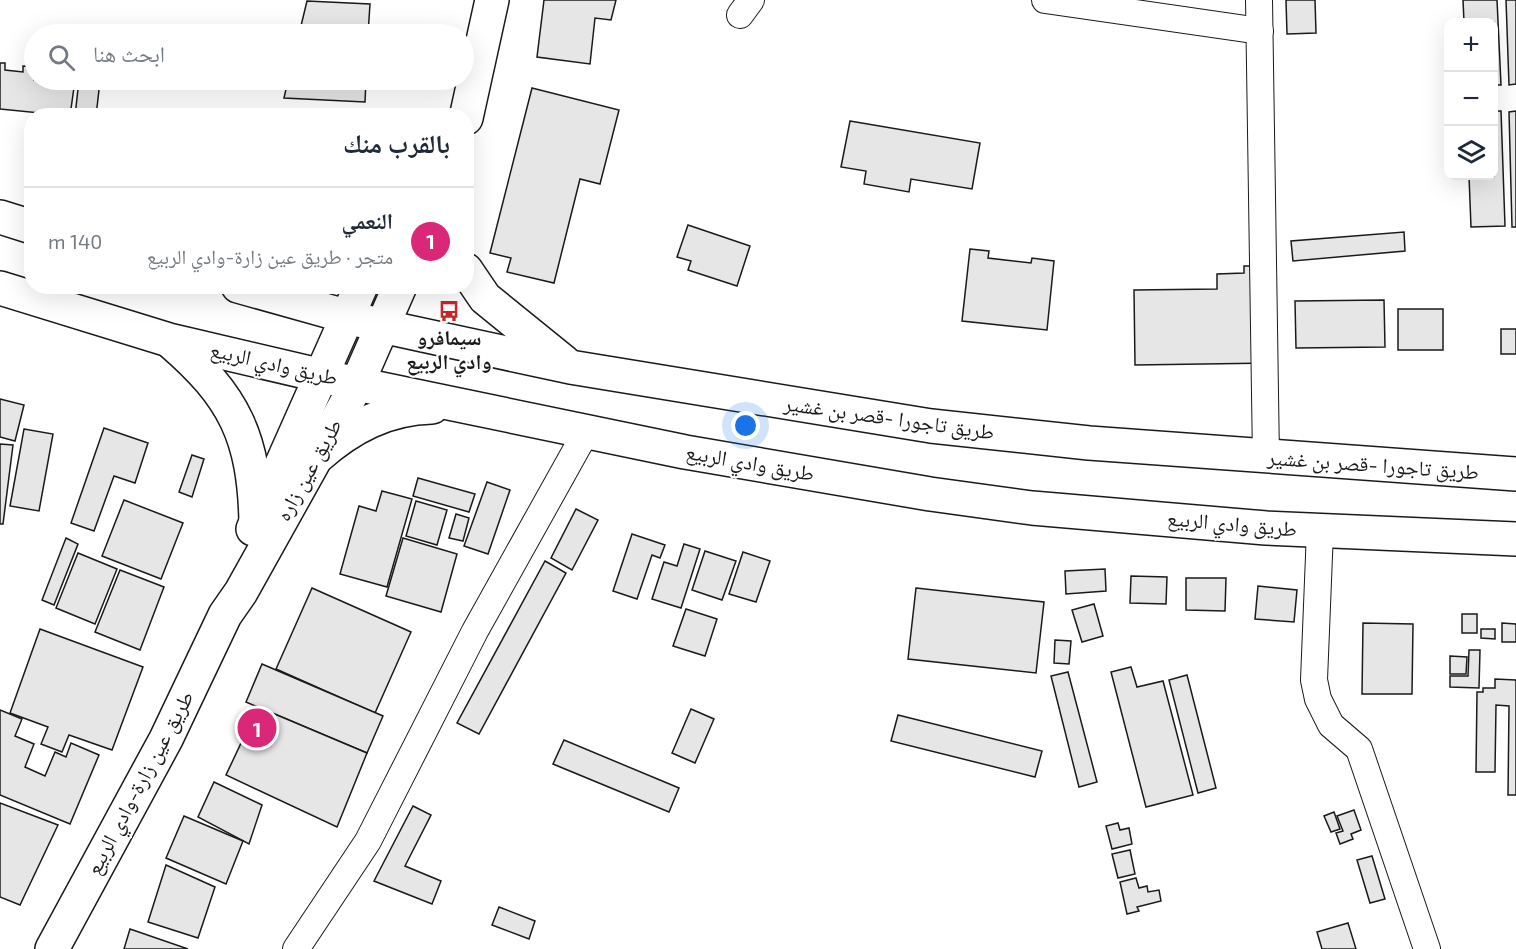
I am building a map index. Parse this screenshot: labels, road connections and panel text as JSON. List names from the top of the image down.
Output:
{
  "streets": {
    "main road": [
      "طريق وادي الربيع",
      "طريق تاجورا -قصر بن غشير",
      "طريق عين زاره",
      "طريق عين زارة-وادي الربيع"
    ]
  },
  "crossings": [
    ["طريق وادي الربيع", "طريق عين زاره"],
    ["طريق تاجورا -قصر بن غشير", "طريق عين زاره"],
    ["طريق عين زاره", "طريق عين زارة-وادي الربيع"]
  ],
  "places": {
    "bus stop": ["سيمافرو وادي الربيع"]
  },
  "page": {
    "map_buttons": ["+", "−"],
    "search": "ابحث هنا",
    "heading": "بالقرب منك",
    "list": [
      {
        "mark": "1",
        "name": "النعمي",
        "note": "متجر · طريق عين زارة-وادي الربيع",
        "value": "140 m"
      }
    ],
    "pins": "1"
  }
}
